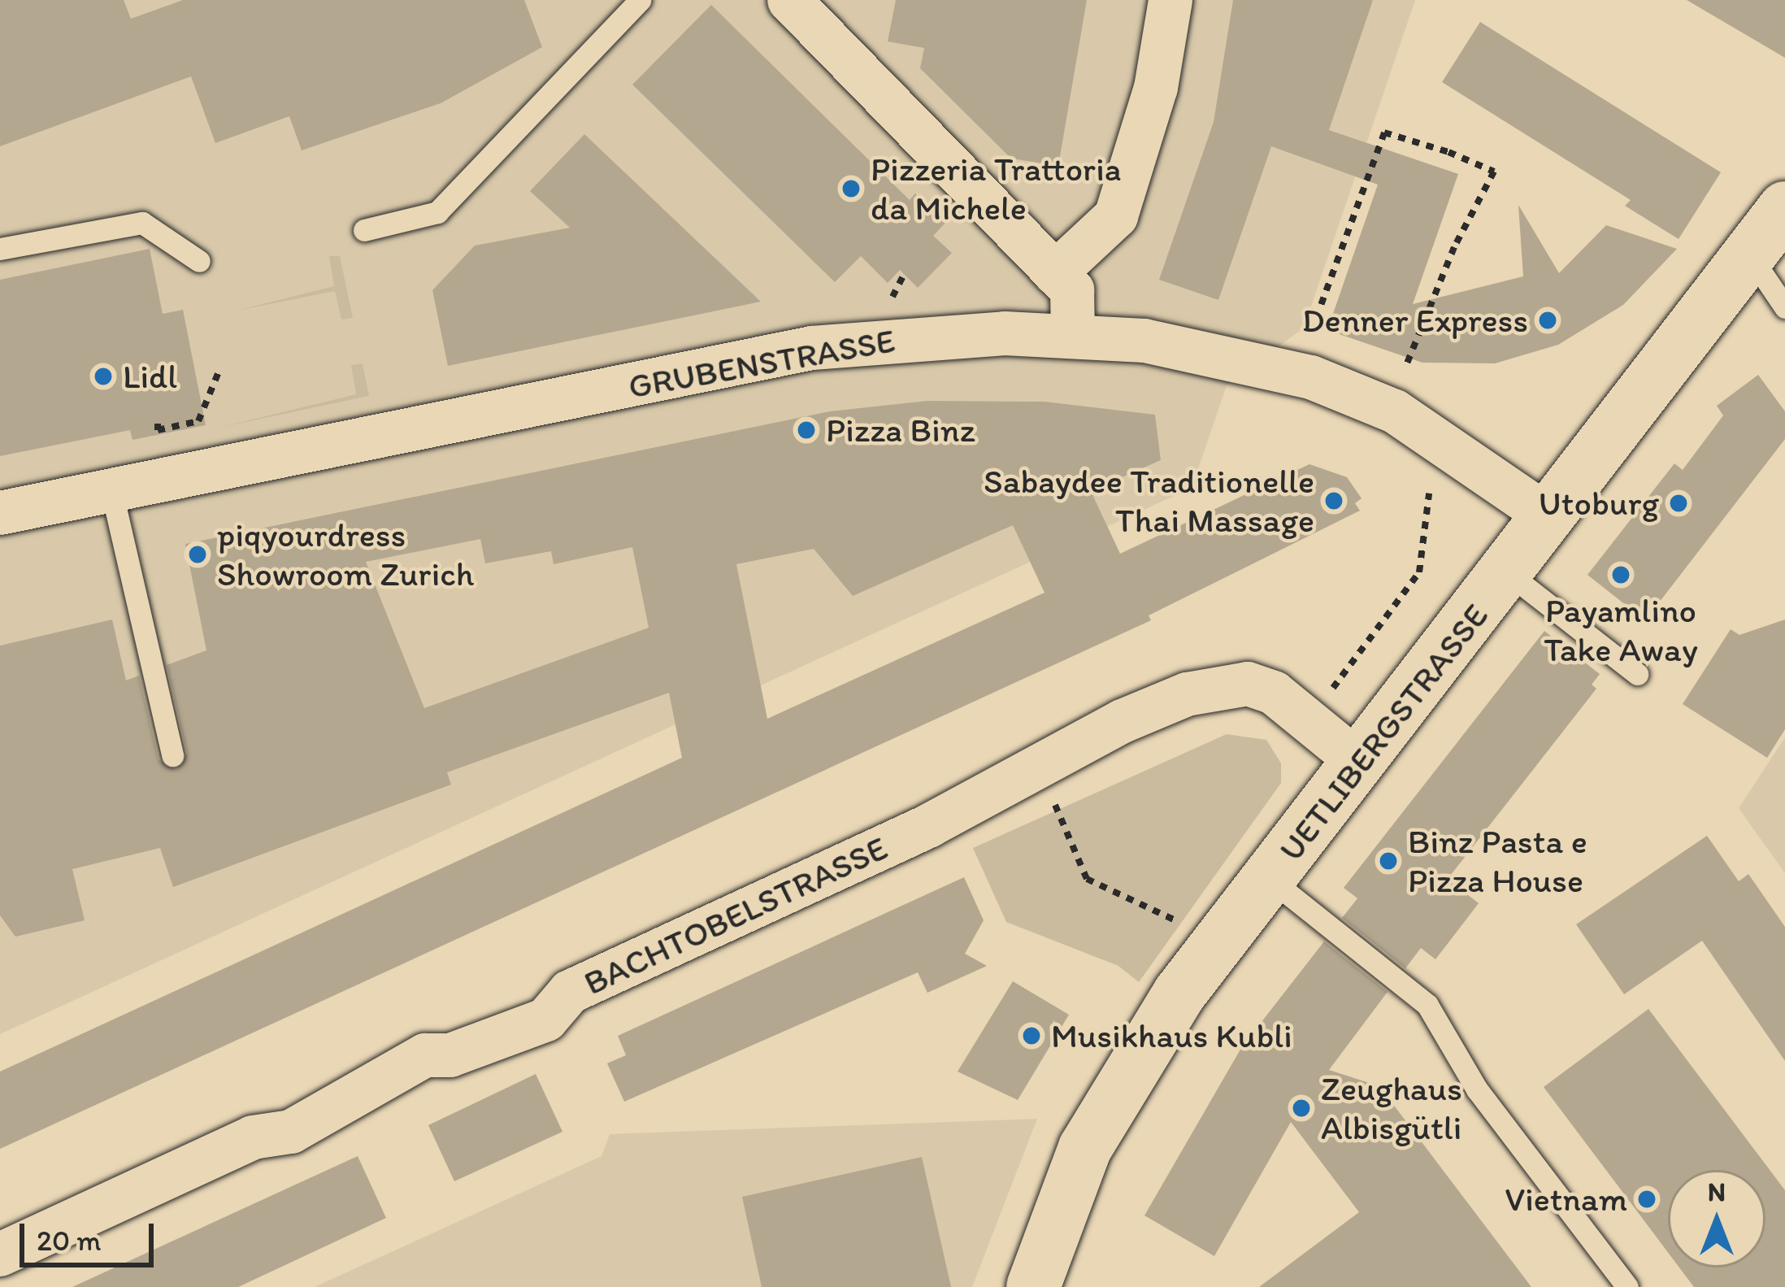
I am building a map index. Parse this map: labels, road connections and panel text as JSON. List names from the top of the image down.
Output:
{
  "streets": {
    "main road": ["UETLIBERGSTRASSE"],
    "street": ["GRUBENSTRASSE", "BACHTOBELSTRASSE"]
  },
  "crossings": [
    ["GRUBENSTRASSE", "UETLIBERGSTRASSE"],
    ["UETLIBERGSTRASSE", "BACHTOBELSTRASSE"]
  ],
  "places": [
    "Pizzeria Trattoria da Michele",
    "Denner Express",
    "Lidl",
    "Pizza Binz",
    "Sabaydee Traditionelle Thai Massage",
    "Utoburg",
    "piqyourdress Showroom Zurich",
    "Payamlino Take Away",
    "Binz Pasta e Pizza House",
    "Musikhaus Kubli",
    "Zeughaus Albisgütli",
    "Vietnam"
  ],
  "scale_bar": "20 m",
  "north": "top"
}
